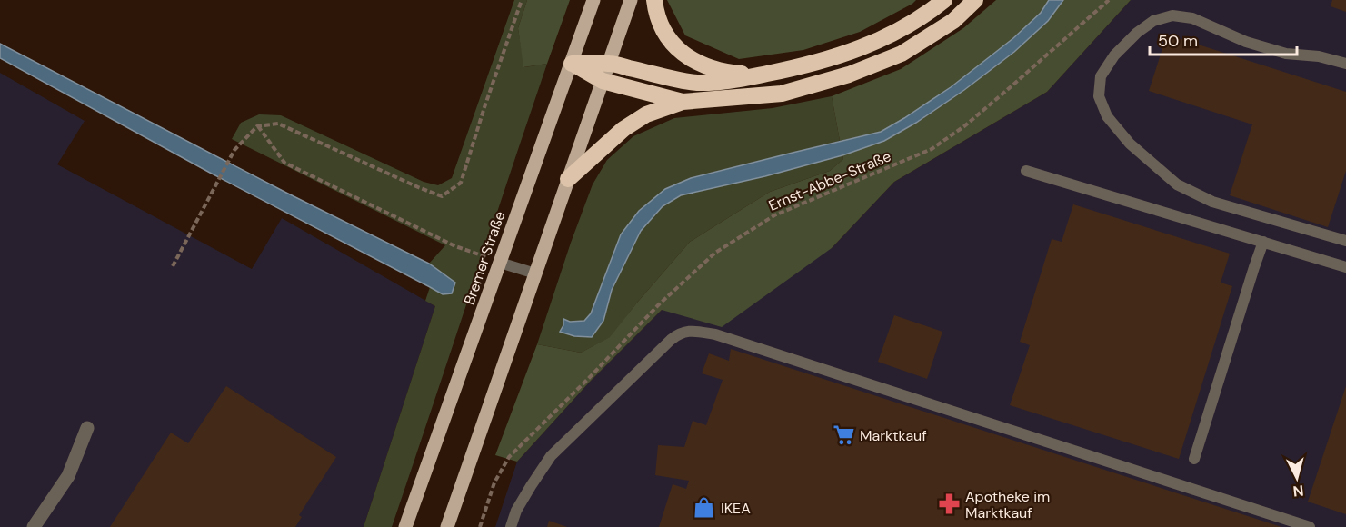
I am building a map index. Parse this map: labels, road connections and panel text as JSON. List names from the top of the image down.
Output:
{
  "streets": {
    "main road": ["Bremer Straße"],
    "path": ["Ernst-Abbe-Straße"]
  },
  "places": {
    "supermarket": ["Marktkauf"],
    "pharmacy": ["Apotheke im Marktkauf"],
    "shop": ["IKEA"]
  },
  "scale_bar": "50 m",
  "north": "bottom"
}
